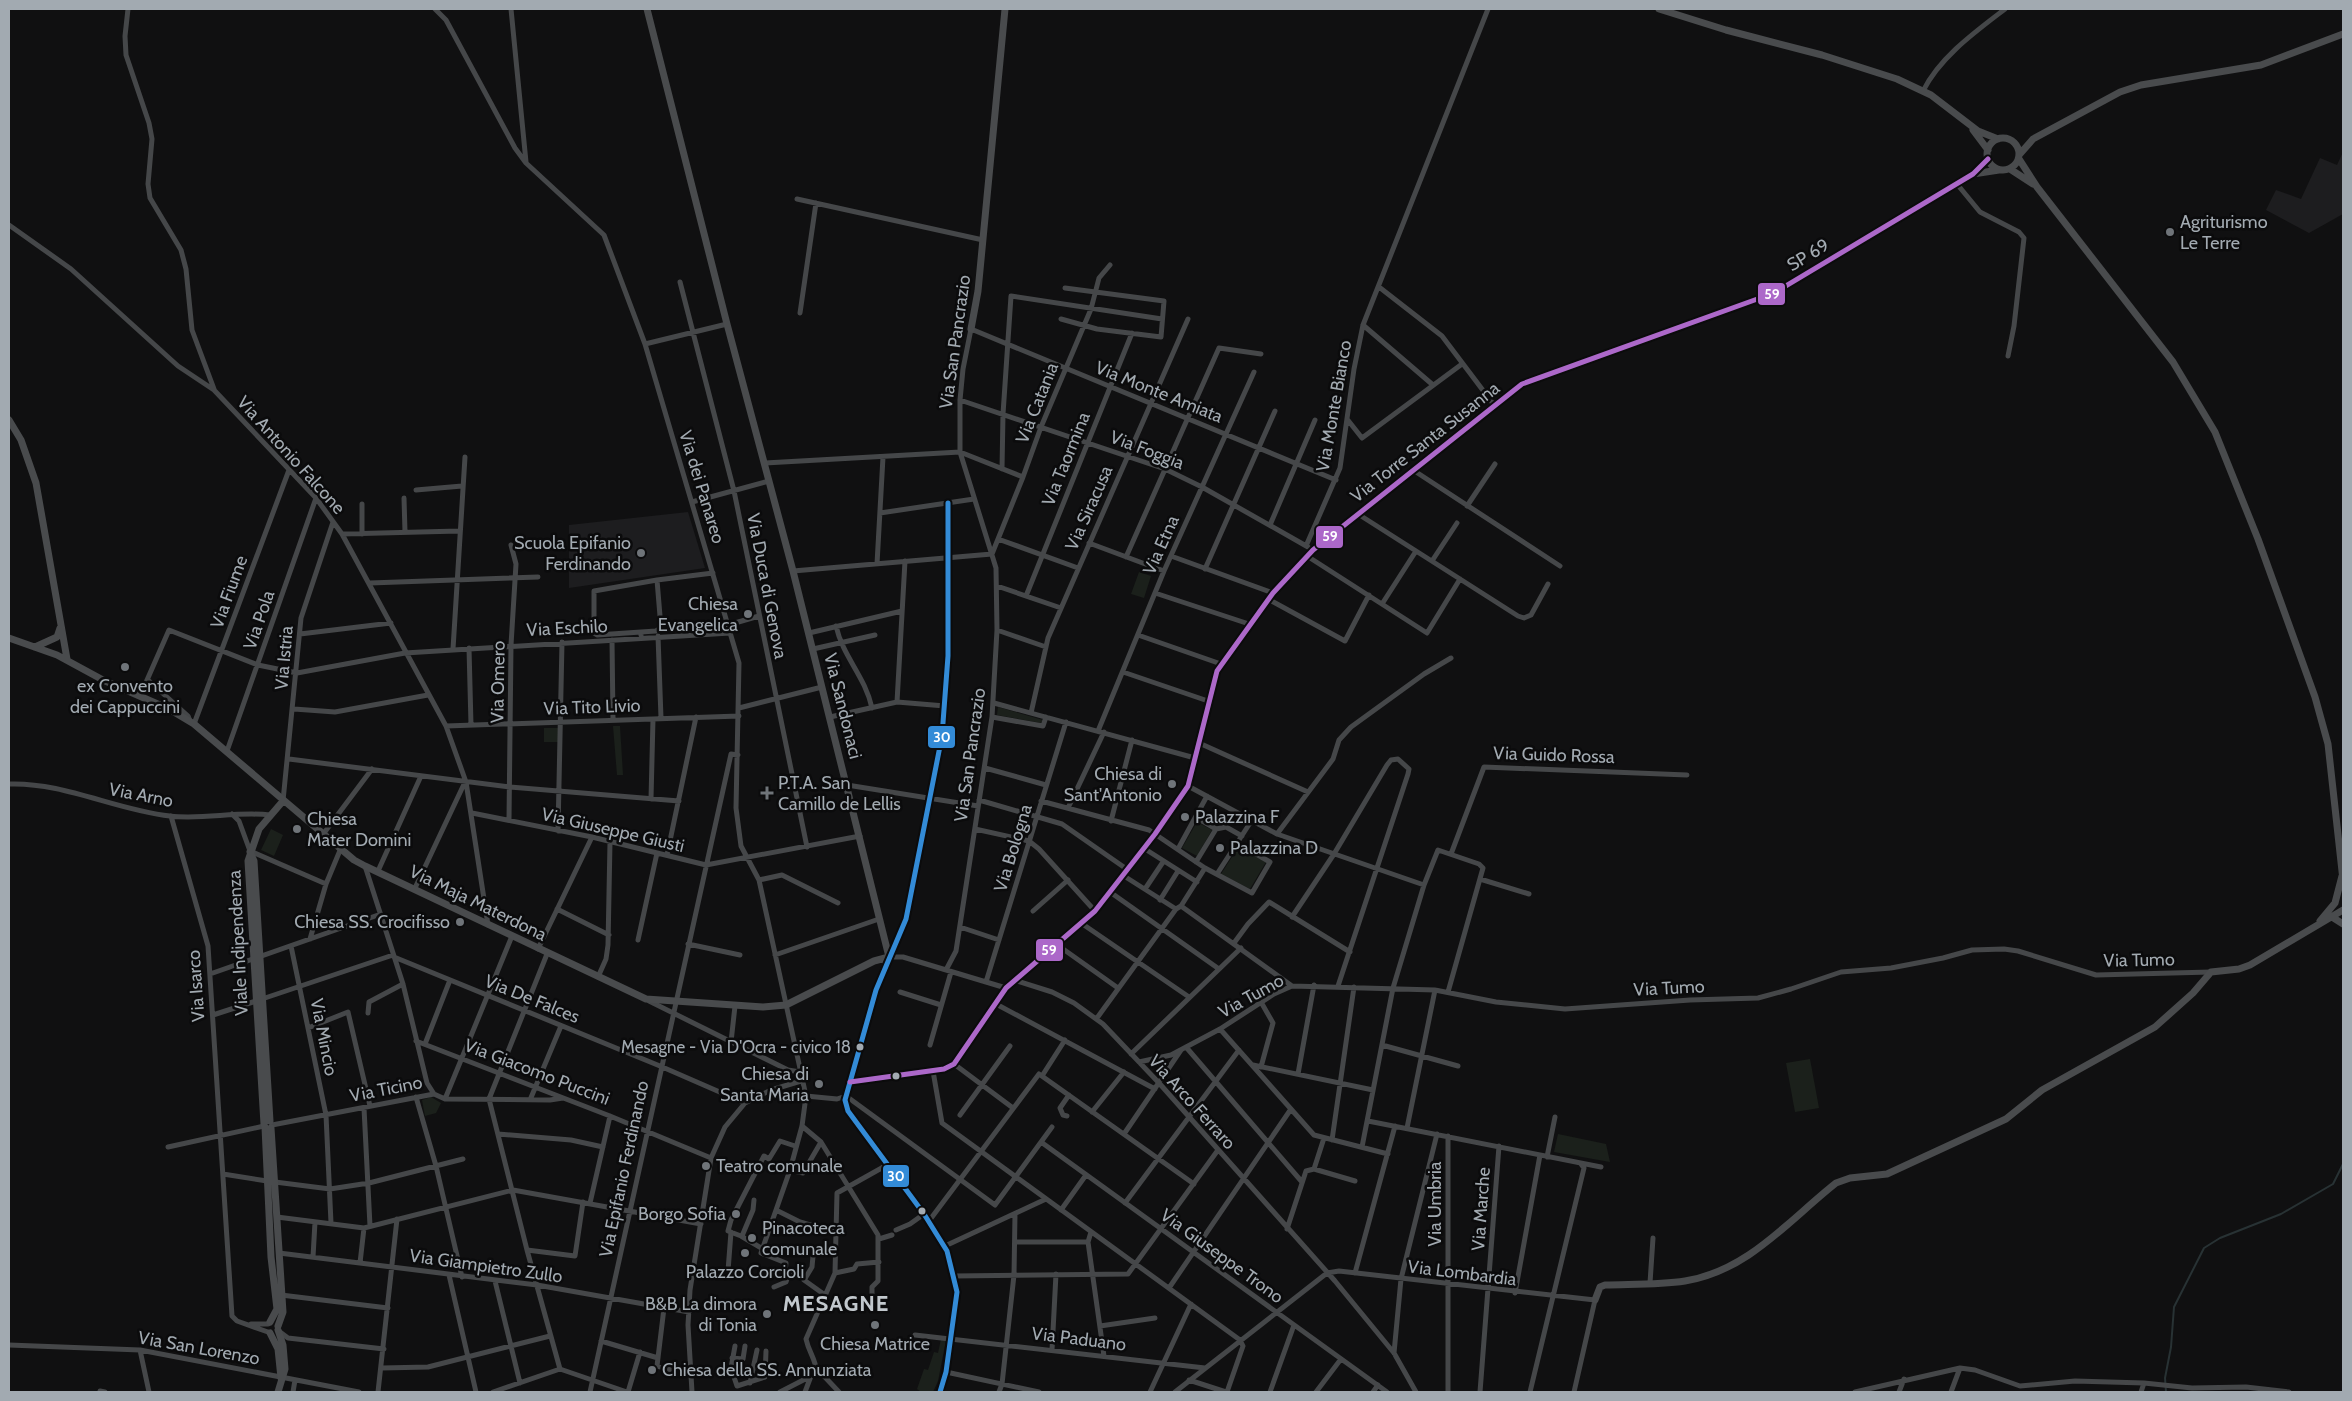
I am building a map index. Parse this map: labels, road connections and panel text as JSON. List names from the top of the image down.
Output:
{
  "streets": {
    "main road": [
      "SP 69",
      "Via San Pancrazio",
      "Via Torre Santa Susanna",
      "Via Sandonaci",
      "Via Maja Materdona",
      "Viale Indipendenza"
    ],
    "street": [
      "Via Monte Amiata",
      "Via Catania",
      "Via Monte Bianco",
      "Via Foggia",
      "Via Antonio Falcone",
      "Via Taormina",
      "Via dei Panareo",
      "Via Siracusa",
      "Via Etna",
      "Via Duca di Genova",
      "Via Fiume",
      "Via Pola",
      "Via Eschilo",
      "Via Istria",
      "Via Omero",
      "Via Tito Livio",
      "Via Guido Rossa",
      "Via Arno",
      "Via Giuseppe Giusti",
      "Via Bologna",
      "Via Tumo",
      "Via Isarco",
      "Via De Falces",
      "Via Mincio",
      "Via Giacomo Puccini",
      "Via Ticino",
      "Via Arco Ferraro",
      "Via Epifanio Ferdinando",
      "Via Umbria",
      "Via Marche",
      "Via Giuseppe Trono",
      "Via Giampietro Zullo",
      "Via Lombardia",
      "Via Paduano",
      "Via San Lorenzo"
    ]
  },
  "crossings": [
    ["SP 69", "Via Torre Santa Susanna"],
    ["Via San Pancrazio", "Via Monte Amiata"],
    ["Via San Pancrazio", "Via Catania"],
    ["Via San Pancrazio", "Via Foggia"],
    ["Via Monte Amiata", "Via Catania"],
    ["Via Monte Amiata", "Via Monte Bianco"],
    ["Via Monte Amiata", "Via Taormina"],
    ["Via Monte Amiata", "Via Siracusa"],
    ["Via Monte Amiata", "Via Etna"],
    ["Via Catania", "Via Foggia"],
    ["Via Monte Bianco", "Via Foggia"],
    ["Via Torre Santa Susanna", "Via Foggia"],
    ["Via Foggia", "Via Taormina"],
    ["Via Foggia", "Via Siracusa"],
    ["Via Foggia", "Via Etna"],
    ["Via Antonio Falcone", "Via Fiume"],
    ["Via Antonio Falcone", "Via Pola"],
    ["Via Antonio Falcone", "Via Eschilo"],
    ["Via Antonio Falcone", "Via Istria"],
    ["Via Antonio Falcone", "Via Tito Livio"],
    ["Via Antonio Falcone", "Via Giuseppe Giusti"],
    ["Via Antonio Falcone", "Via Maja Materdona"],
    ["Via dei Panareo", "Via Eschilo"],
    ["Via dei Panareo", "Via Tito Livio"],
    ["Via dei Panareo", "Via Giuseppe Giusti"],
    ["Via dei Panareo", "Via Maja Materdona"],
    ["Via dei Panareo", "Via Epifanio Ferdinando"],
    ["Via Duca di Genova", "Via Giuseppe Giusti"],
    ["Via Fiume", "Via Maja Materdona"],
    ["Via Pola", "Via Maja Materdona"],
    ["Via Eschilo", "Via Istria"],
    ["Via Eschilo", "Via Omero"],
    ["Via Istria", "Via Maja Materdona"],
    ["Via Omero", "Via Tito Livio"],
    ["Via Omero", "Via Giuseppe Giusti"],
    ["Via Sandonaci", "Via Giuseppe Giusti"],
    ["Via Arno", "Via Isarco"],
    ["Via Giuseppe Giusti", "Via Epifanio Ferdinando"],
    ["Via Maja Materdona", "Via Epifanio Ferdinando"],
    ["Viale Indipendenza", "Via Ticino"],
    ["Viale Indipendenza", "Via Giampietro Zullo"],
    ["Viale Indipendenza", "Via San Lorenzo"],
    ["Via Tumo", "Via Arco Ferraro"],
    ["Via Isarco", "Via Ticino"],
    ["Via De Falces", "Via Epifanio Ferdinando"],
    ["Via Mincio", "Via Ticino"],
    ["Via Giacomo Puccini", "Via Ticino"],
    ["Via Giacomo Puccini", "Via Epifanio Ferdinando"],
    ["Via Arco Ferraro", "Via Lombardia"],
    ["Via Epifanio Ferdinando", "Via Giampietro Zullo"],
    ["Via Umbria", "Via Lombardia"],
    ["Via Marche", "Via Lombardia"]
  ],
  "districts": ["MESAGNE"],
  "places": {
    "other": [
      "Agriturismo Le Terre",
      "Scuola Epifanio Ferdinando",
      "Chiesa Evangelica",
      "ex Convento dei Cappuccini",
      "Chiesa di Sant'Antonio",
      "Palazzina F",
      "Chiesa Mater Domini",
      "Palazzina D",
      "Chiesa SS. Crocifisso",
      "Mesagne - Via D'Ocra - civico 18",
      "Chiesa di Santa Maria",
      "Teatro comunale",
      "Borgo Sofia",
      "Pinacoteca comunale",
      "Palazzo Corcioli",
      "B&B La dimora di Tonia",
      "Chiesa Matrice",
      "Chiesa della SS. Annunziata"
    ],
    "health": ["P.T.A. San Camillo de Lellis"]
  },
  "lines": ["transit line 59", "transit line 30"]
}
